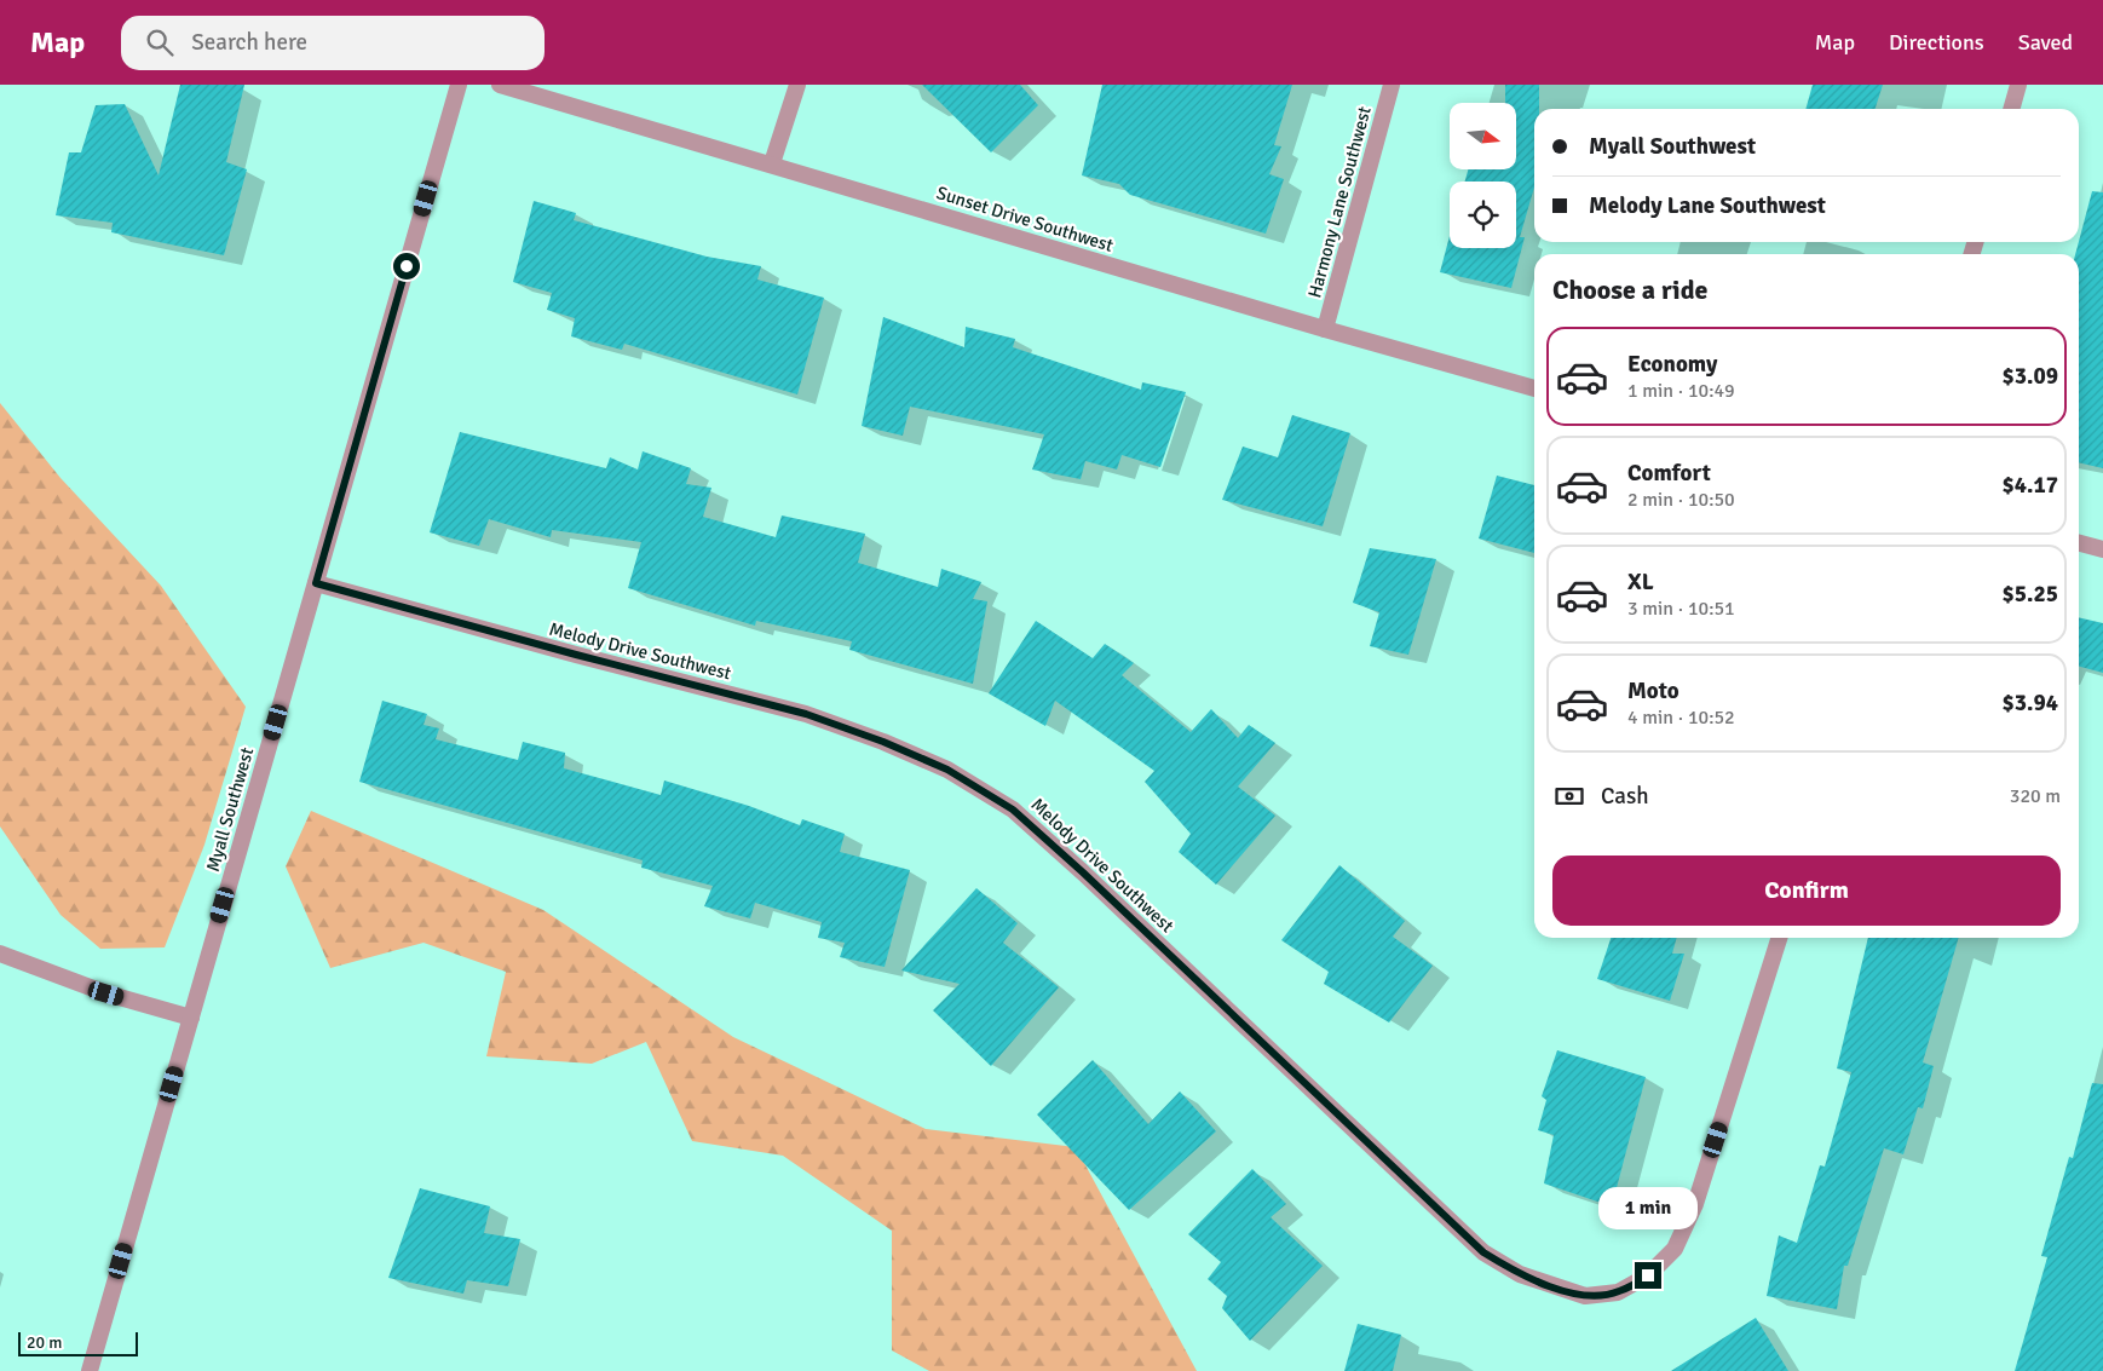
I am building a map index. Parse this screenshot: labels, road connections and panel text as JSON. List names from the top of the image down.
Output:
{
  "streets": {
    "street": [
      "Harmony Lane Southwest",
      "Sunset Drive Southwest",
      "Melody Drive Southwest",
      "Myall Southwest"
    ]
  },
  "crossings": [
    ["Harmony Lane Southwest", "Sunset Drive Southwest"],
    ["Melody Drive Southwest", "Myall Southwest"]
  ],
  "scale_bar": "20 m",
  "north": "right",
  "page": {
    "header": "Map",
    "search": "Search here",
    "nav": ["Map", "Directions", "Saved"],
    "banner": ["Myall Southwest", "Melody Lane Southwest"],
    "heading": "Choose a ride",
    "list": [
      {
        "name": "Economy",
        "note": "1 min · 10:49",
        "value": "$3.09"
      },
      {
        "name": "Comfort",
        "note": "2 min · 10:50",
        "value": "$4.17"
      },
      {
        "name": "XL",
        "note": "3 min · 10:51",
        "value": "$5.25"
      },
      {
        "name": "Moto",
        "note": "4 min · 10:52",
        "value": "$3.94"
      }
    ],
    "pay": ["Cash", "320 m"],
    "buttons": "Confirm",
    "bubble": "1 min",
    "scale": "20 m"
  }
}
